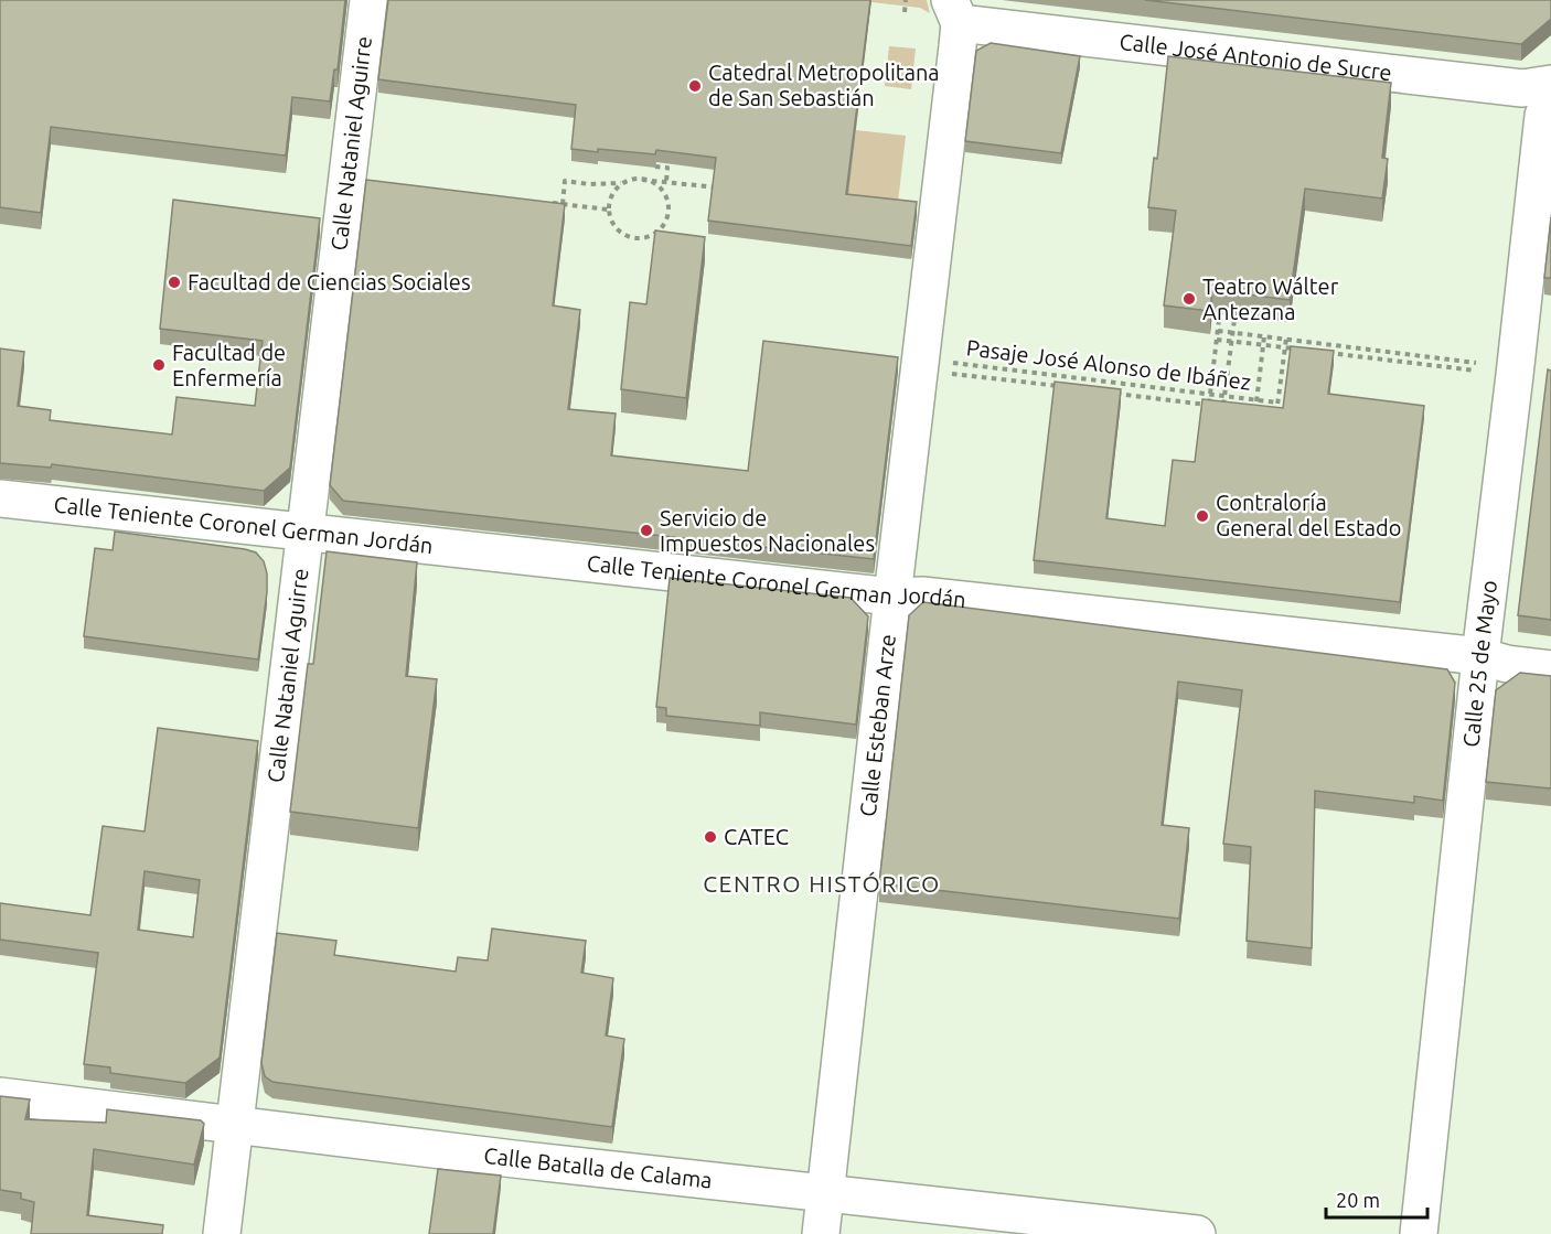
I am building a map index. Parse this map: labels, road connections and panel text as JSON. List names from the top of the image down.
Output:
{
  "streets": {
    "street": [
      "Calle José Antonio de Sucre",
      "Calle Nataniel Aguirre",
      "Calle Teniente Coronel German Jordán",
      "Calle 25 de Mayo",
      "Calle Esteban Arze",
      "Calle Batalla de Calama"
    ],
    "path": ["Pasaje José Alonso de Ibáñez"]
  },
  "crossings": [
    ["Calle José Antonio de Sucre", "Calle Esteban Arze"],
    ["Calle Nataniel Aguirre", "Calle Teniente Coronel German Jordán"],
    ["Calle Nataniel Aguirre", "Calle Batalla de Calama"],
    ["Calle Teniente Coronel German Jordán", "Calle 25 de Mayo"],
    ["Calle Teniente Coronel German Jordán", "Calle Esteban Arze"],
    ["Calle Esteban Arze", "Calle Batalla de Calama"]
  ],
  "districts": ["CENTRO HISTÓRICO"],
  "places": [
    "Catedral Metropolitana de San Sebastián",
    "Facultad de Ciencias Sociales",
    "Teatro Wálter Antezana",
    "Facultad de Enfermería",
    "Contraloría General del Estado",
    "Servicio de Impuestos Nacionales",
    "CATEC"
  ],
  "scale_bar": "20 m"
}
